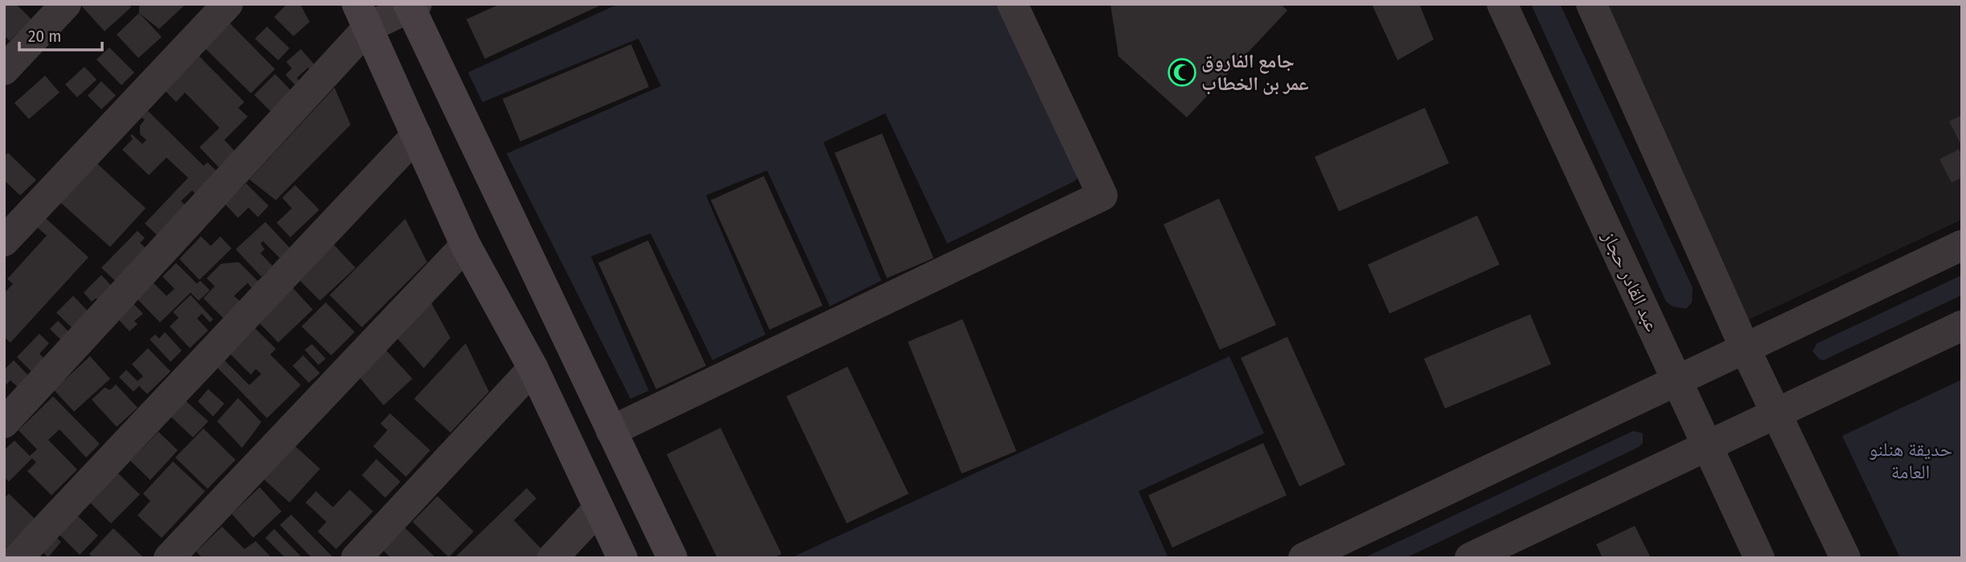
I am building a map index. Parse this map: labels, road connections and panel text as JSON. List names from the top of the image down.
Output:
{
  "streets": {
    "street": ["عبد القادر حجاز"]
  },
  "parks": ["حديقة هنلنو العامة"],
  "places": {
    "mosque": ["جامع الفاروق عمر بن الخطاب"]
  },
  "scale_bar": "20 m"
}
